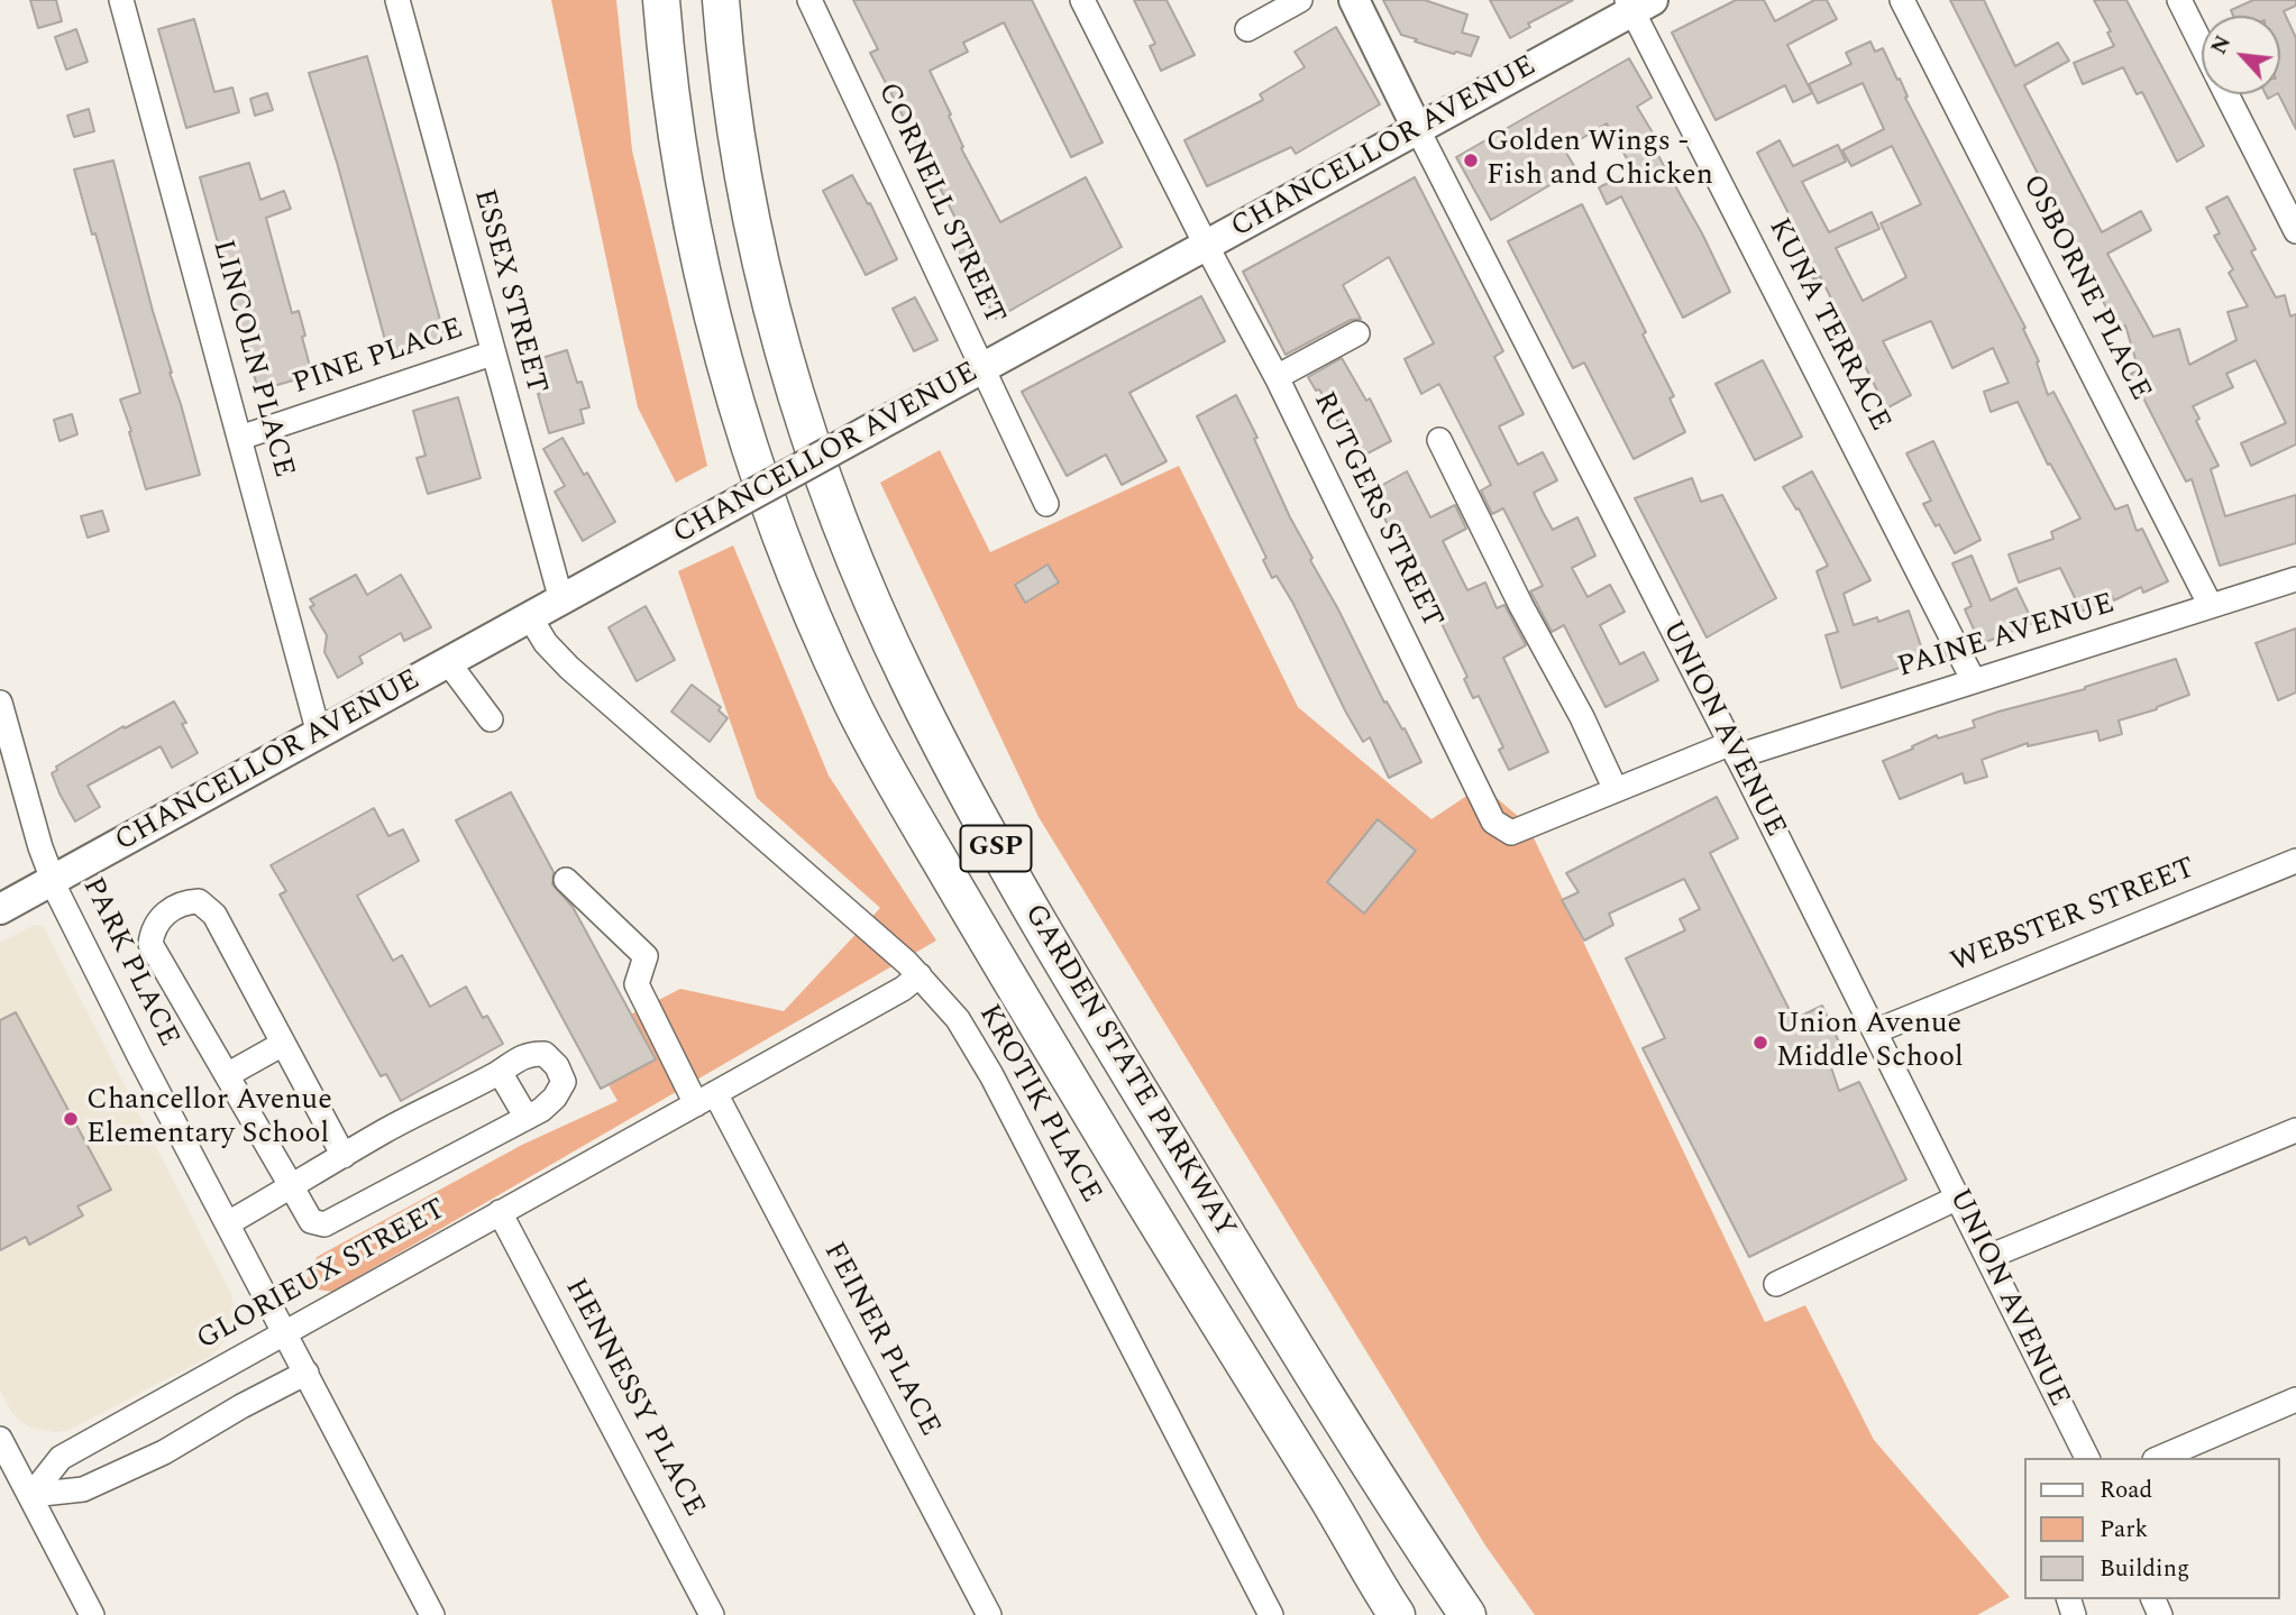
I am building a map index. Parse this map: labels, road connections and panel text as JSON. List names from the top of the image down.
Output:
{
  "streets": {
    "highway": ["GSP", "GARDEN STATE PARKWAY"],
    "main road": ["CHANCELLOR AVENUE", "UNION AVENUE"],
    "street": [
      "CORNELL STREET",
      "OSBORNE PLACE",
      "ESSEX STREET",
      "KUNA TERRACE",
      "PINE PLACE",
      "LINCOLN PLACE",
      "RUTGERS STREET",
      "PAINE AVENUE",
      "WEBSTER STREET",
      "PARK PLACE",
      "KROTIK PLACE",
      "GLORIEUX STREET",
      "FEINER PLACE",
      "HENNESSY PLACE"
    ]
  },
  "crossings": [
    ["CHANCELLOR AVENUE", "CORNELL STREET"],
    ["CHANCELLOR AVENUE", "ESSEX STREET"],
    ["CHANCELLOR AVENUE", "KUNA TERRACE"],
    ["CHANCELLOR AVENUE", "LINCOLN PLACE"],
    ["CHANCELLOR AVENUE", "RUTGERS STREET"],
    ["CHANCELLOR AVENUE", "UNION AVENUE"],
    ["CHANCELLOR AVENUE", "PARK PLACE"],
    ["CHANCELLOR AVENUE", "KROTIK PLACE"],
    ["OSBORNE PLACE", "PAINE AVENUE"],
    ["ESSEX STREET", "PINE PLACE"],
    ["KUNA TERRACE", "PAINE AVENUE"],
    ["PINE PLACE", "LINCOLN PLACE"],
    ["RUTGERS STREET", "PAINE AVENUE"],
    ["RUTGERS STREET", "UNION AVENUE"],
    ["PAINE AVENUE", "UNION AVENUE"],
    ["UNION AVENUE", "WEBSTER STREET"],
    ["PARK PLACE", "GLORIEUX STREET"],
    ["KROTIK PLACE", "GLORIEUX STREET"],
    ["GLORIEUX STREET", "FEINER PLACE"],
    ["GLORIEUX STREET", "HENNESSY PLACE"]
  ],
  "places": ["Golden Wings - Fish and Chicken", "Union Avenue Middle School", "Chancellor Avenue Elementary School"],
  "legend": ["Road", "Park", "Building"],
  "north": "top left"
}
